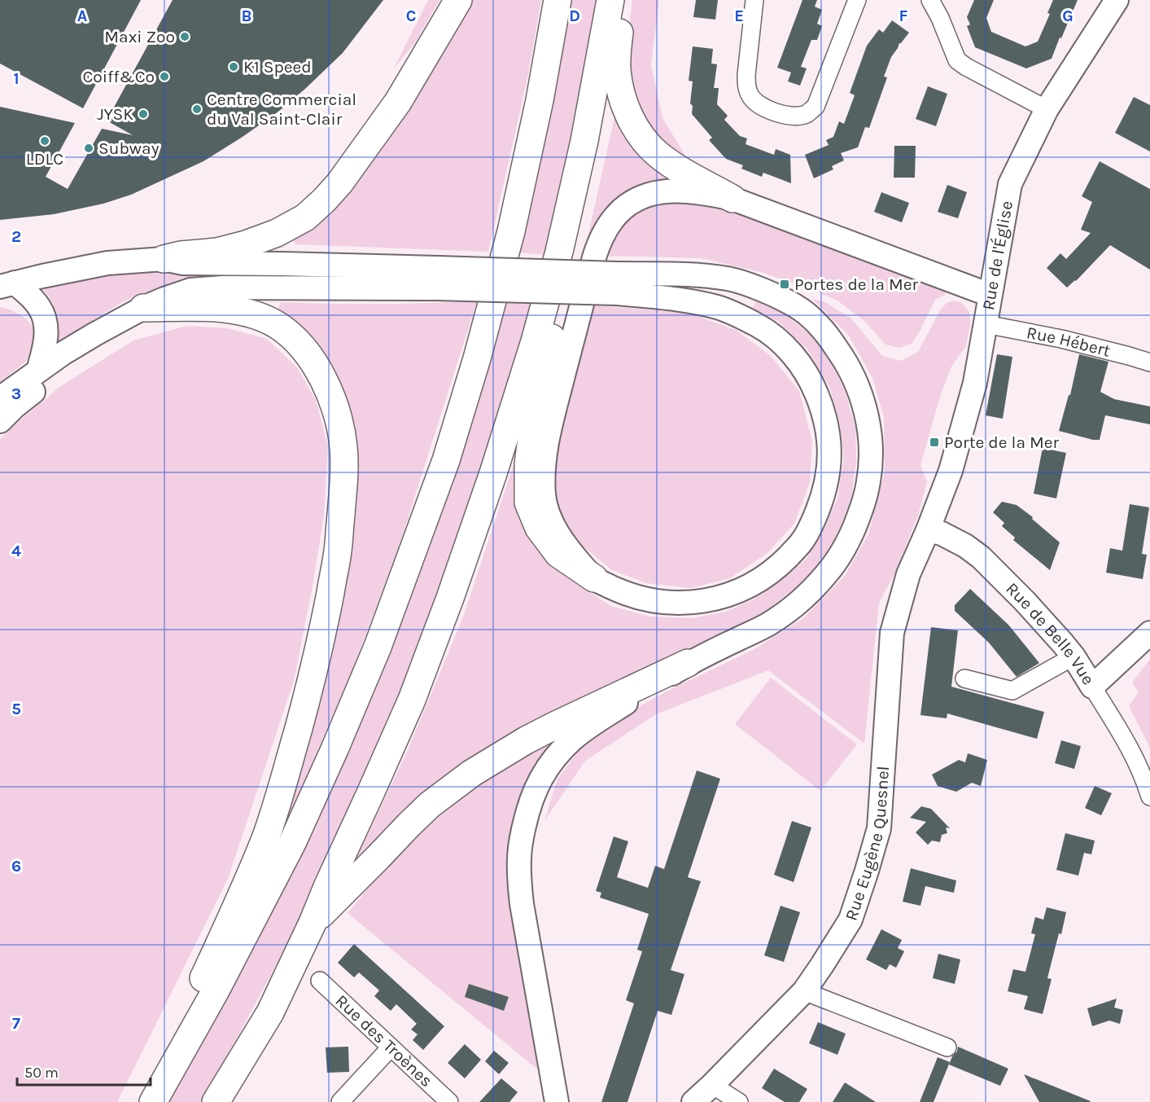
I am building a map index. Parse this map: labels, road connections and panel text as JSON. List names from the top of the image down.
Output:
{
  "streets": {
    "main road": ["Rue de l'Église", "Rue de Belle Vue", "Rue Eugène Quesnel"],
    "street": ["Rue Hébert", "Rue des Troènes"]
  },
  "crossings": [
    ["Rue de l'Église", "Rue Hébert"],
    ["Rue de l'Église", "Rue de Belle Vue"],
    ["Rue de l'Église", "Rue Eugène Quesnel"],
    ["Rue de Belle Vue", "Rue Eugène Quesnel"]
  ],
  "places": {
    "other": [
      "Maxi Zoo",
      "K1 Speed",
      "Coiff&Co",
      "Centre Commercial du Val Saint-Clair",
      "JYSK",
      "LDLC",
      "Subway"
    ],
    "transit": ["Portes de la Mer", "Porte de la Mer"]
  },
  "scale_bar": "50 m",
  "grid": {
    "columns": [
      "A",
      "B",
      "C",
      "D",
      "E",
      "F",
      "G"
    ],
    "rows": [
      "1",
      "2",
      "3",
      "4",
      "5",
      "6",
      "7"
    ]
  }
}
